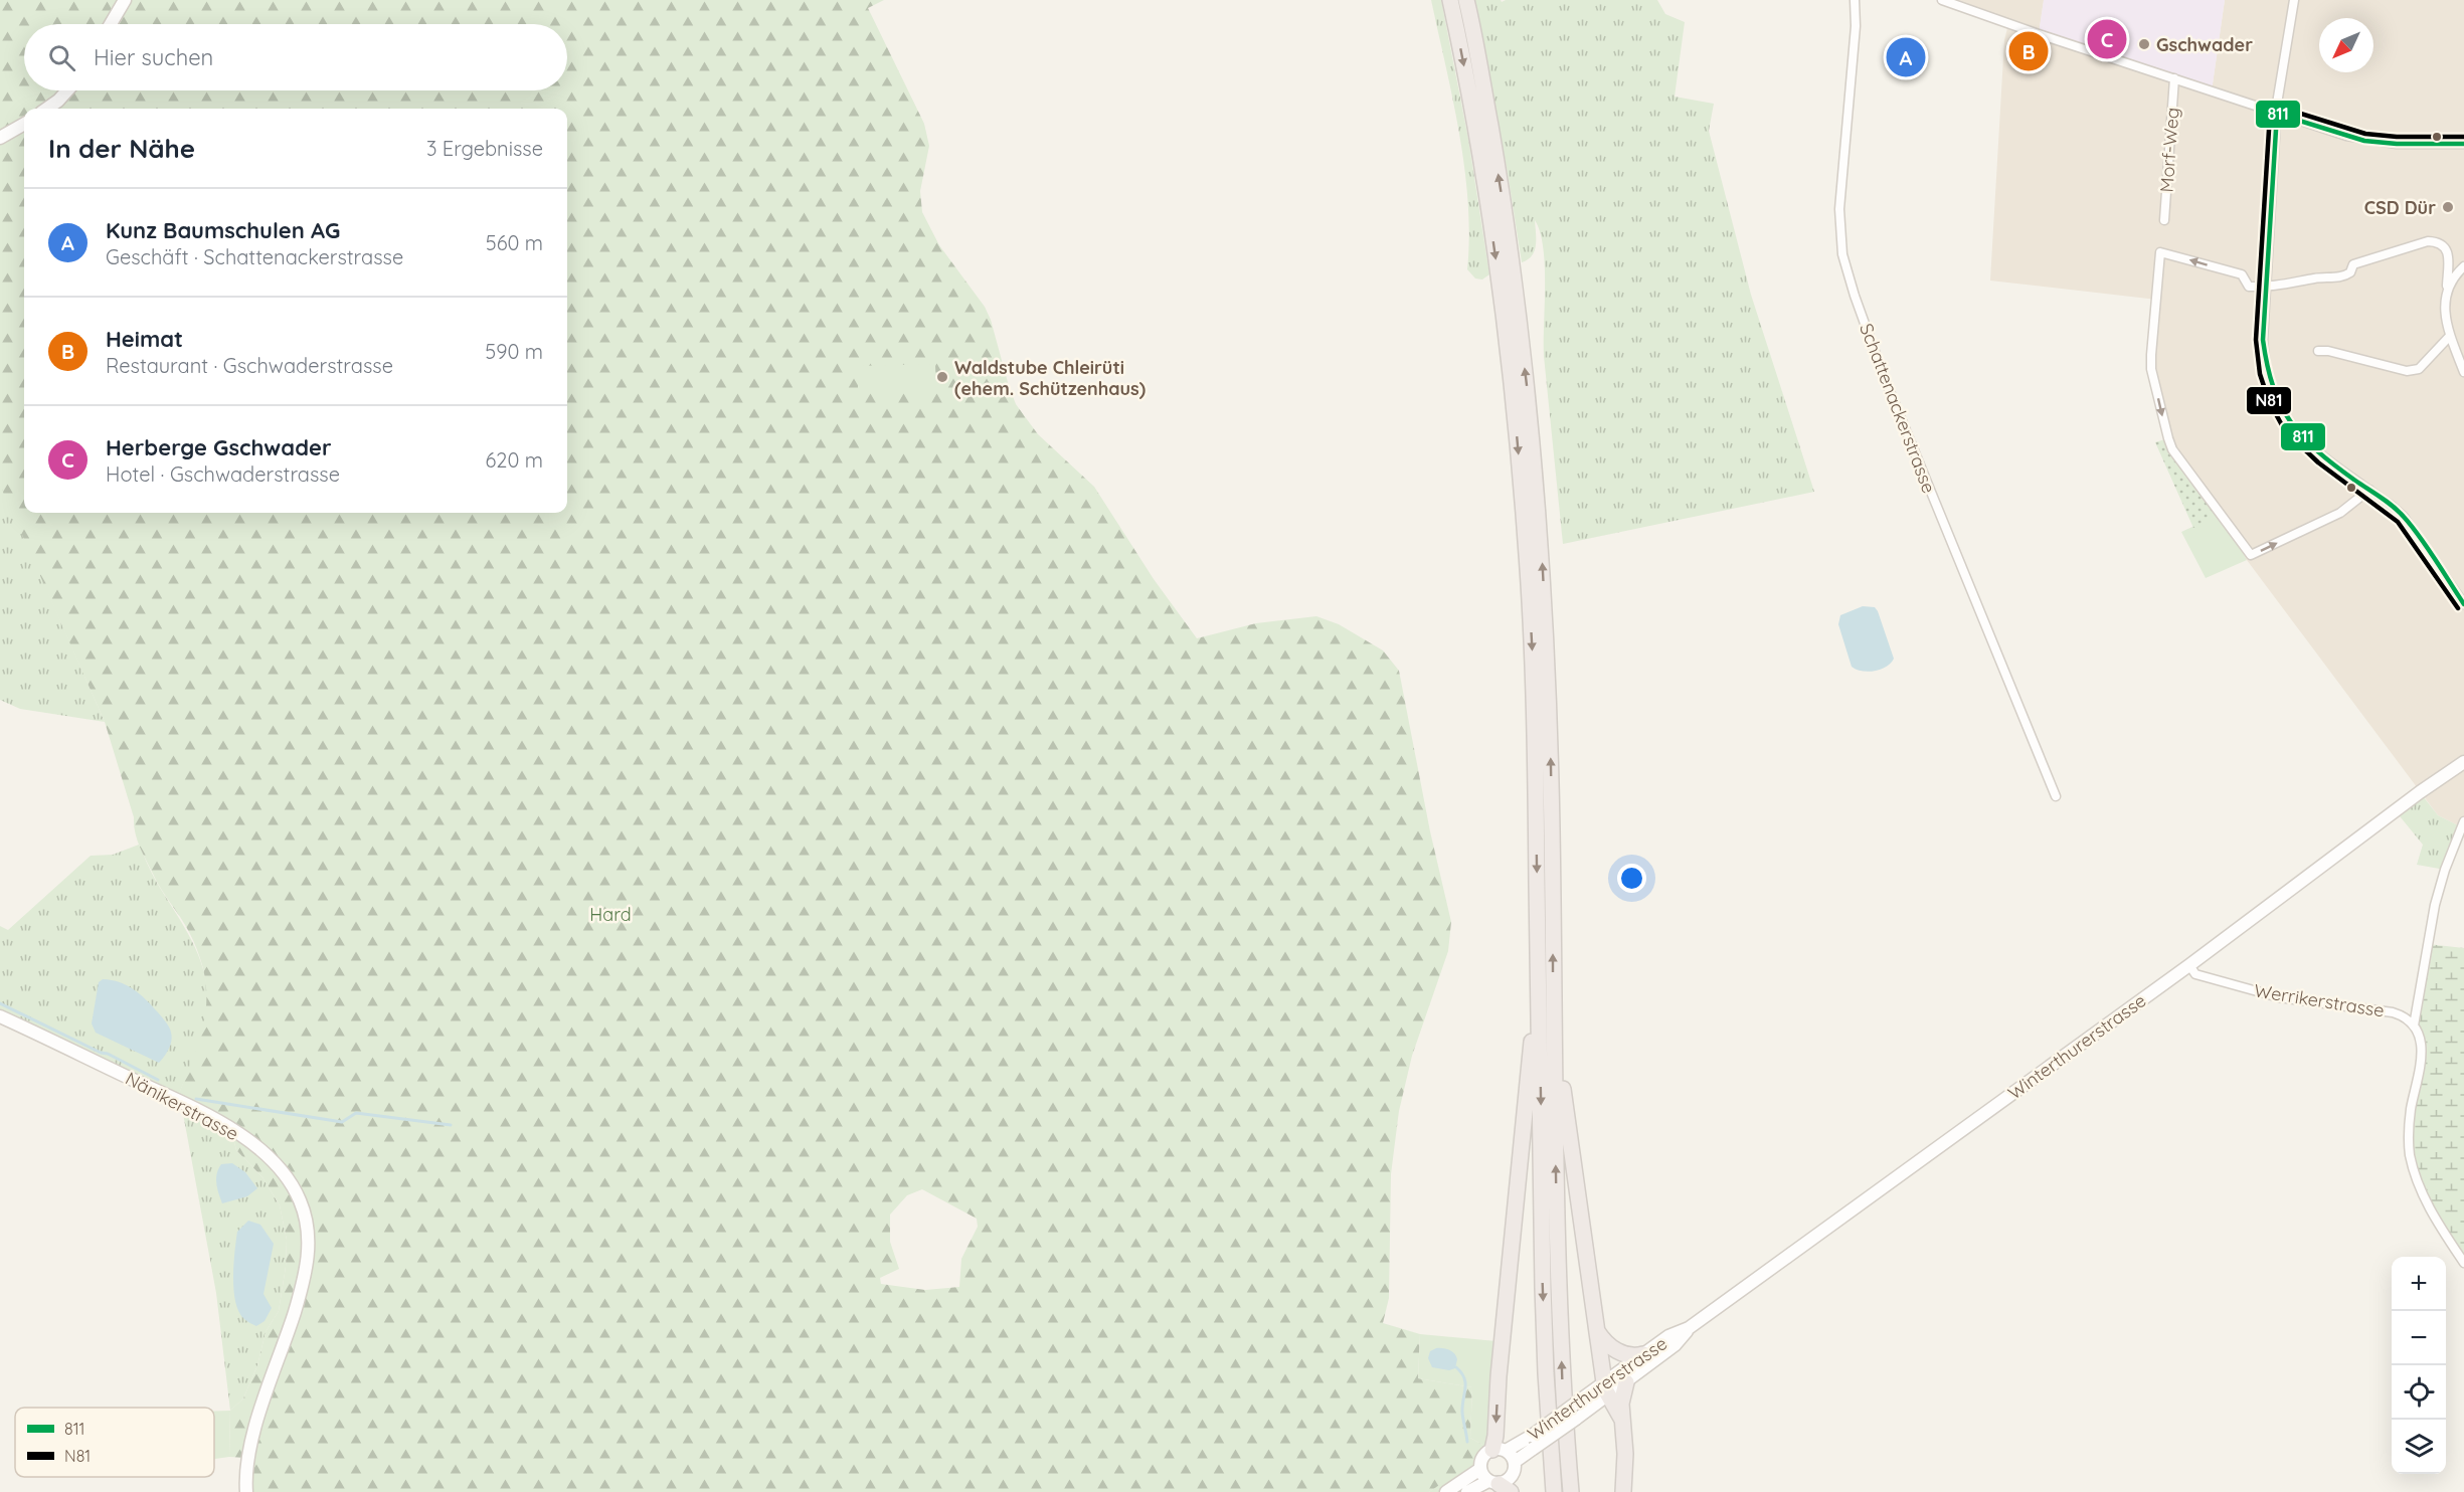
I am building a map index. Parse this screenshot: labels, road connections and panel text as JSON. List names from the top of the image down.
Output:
{
  "streets": {
    "main road": ["Winterthurerstrasse", "Nänikerstrasse"],
    "street": ["Morf-Weg", "Schattenackerstrasse", "Werrikerstrasse"]
  },
  "crossings": [
    ["Werrikerstrasse", "Winterthurerstrasse"]
  ],
  "parks": ["Hard"],
  "places": ["Gschwader", "CSD Dür", "Waldstube Chleirüti (ehem. Schützenhaus)"],
  "lines": ["transit line N81", "transit line 811"],
  "legend": ["811", "N81"],
  "north": "bottom left",
  "page": {
    "pins": ["C", "B", "A"],
    "search": "Hier suchen",
    "heading": ["In der Nähe", "3 Ergebnisse"],
    "list": [
      {
        "mark": "A",
        "name": "Kunz Baumschulen AG",
        "note": "Geschäft · Schattenackerstrasse",
        "value": "560 m"
      },
      {
        "mark": "B",
        "name": "Heimat",
        "note": "Restaurant · Gschwaderstrasse",
        "value": "590 m"
      },
      {
        "mark": "C",
        "name": "Herberge Gschwader",
        "note": "Hotel · Gschwaderstrasse",
        "value": "620 m"
      }
    ],
    "map_buttons": ["+", "−"]
  }
}
